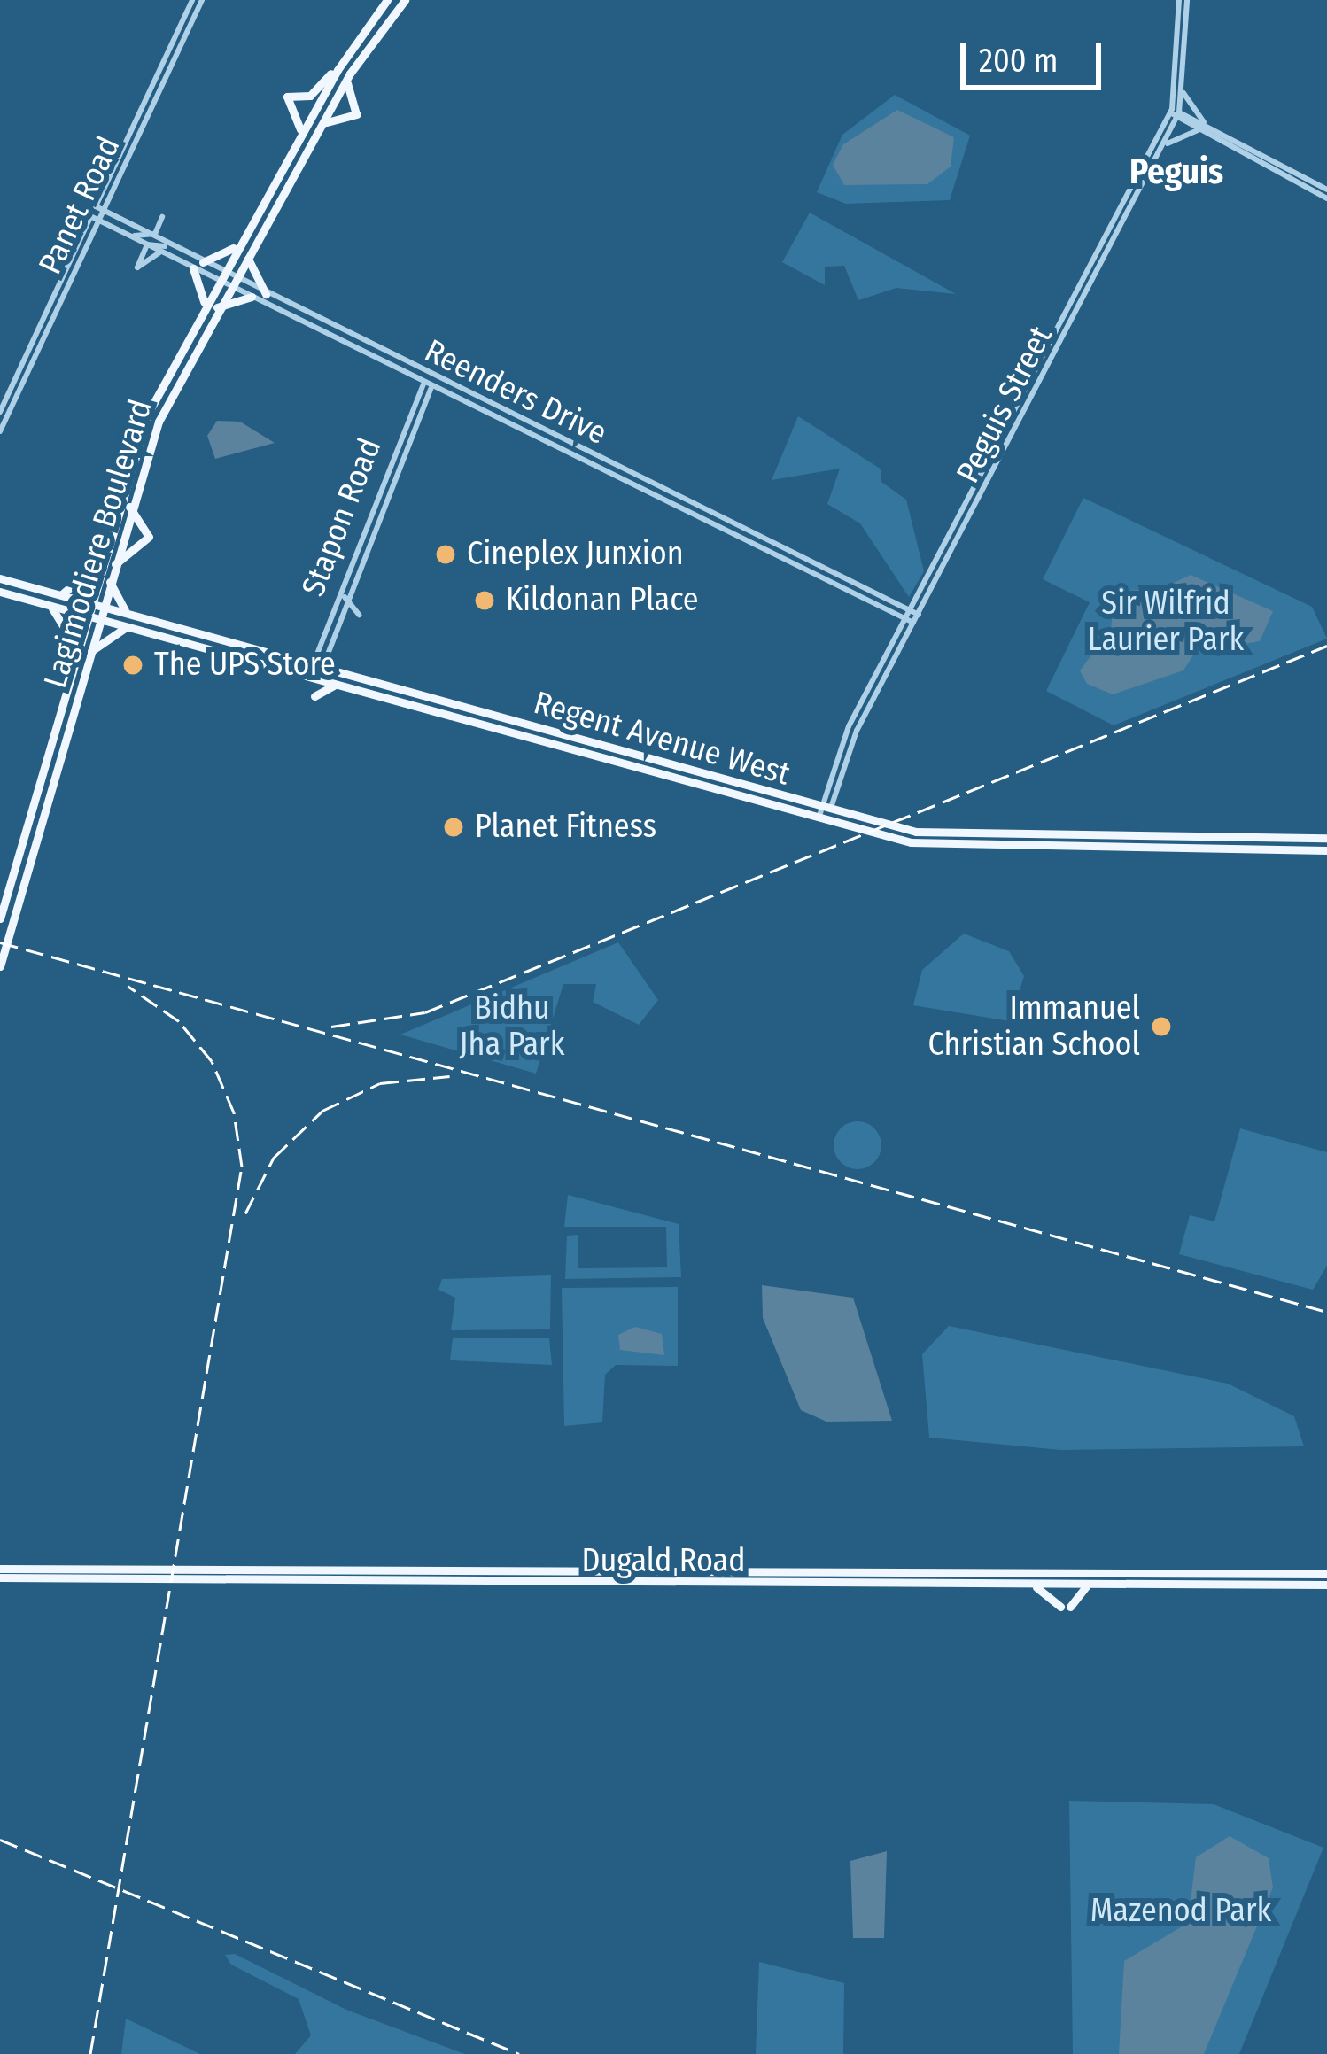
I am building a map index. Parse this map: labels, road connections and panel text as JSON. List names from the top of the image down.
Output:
{
  "streets": {
    "main road": ["Lagimodiere Boulevard", "Regent Avenue West", "Dugald Road"],
    "street": [
      "Panet Road",
      "Reenders Drive",
      "Peguis Street",
      "Stapon Road"
    ]
  },
  "crossings": [
    ["Panet Road", "Reenders Drive"],
    ["Reenders Drive", "Peguis Street"],
    ["Reenders Drive", "Stapon Road"],
    ["Reenders Drive", "Lagimodiere Boulevard"],
    ["Peguis Street", "Regent Avenue West"],
    ["Stapon Road", "Regent Avenue West"],
    ["Lagimodiere Boulevard", "Regent Avenue West"]
  ],
  "districts": ["Peguis"],
  "parks": ["Sir Wilfrid Laurier Park", "Bidhu Jha Park", "Mazenod Park"],
  "places": [
    "Cineplex Junxion",
    "Kildonan Place",
    "The UPS Store",
    "Planet Fitness",
    "Immanuel Christian School"
  ],
  "scale_bar": "200 m"
}
